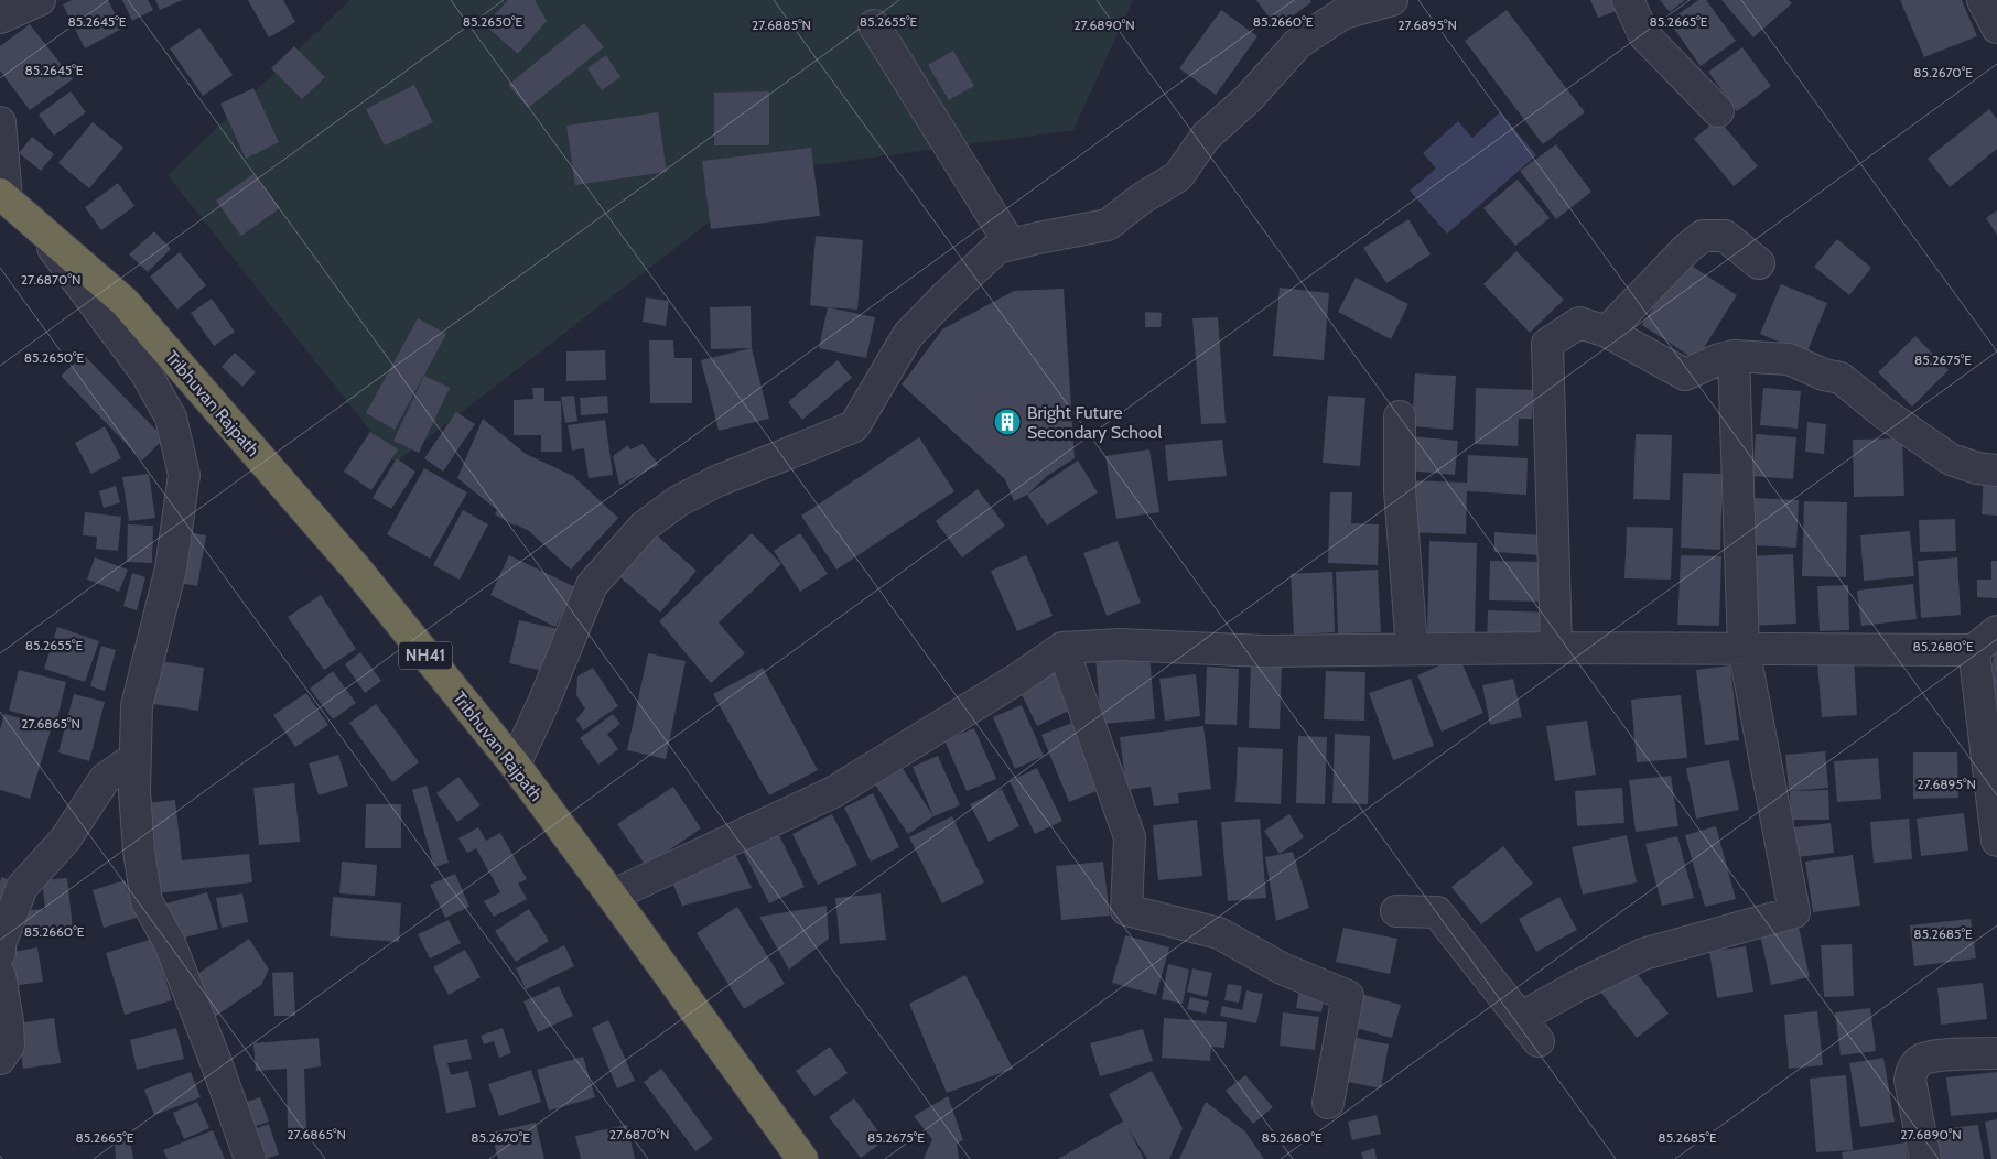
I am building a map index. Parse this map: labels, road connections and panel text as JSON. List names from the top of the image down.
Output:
{
  "streets": {
    "highway": ["Tribhuvan Rajpath", "NH41"]
  },
  "places": {
    "building": ["Bright Future Secondary School"]
  },
  "coordinates": [
    "85.2655°E",
    "85.2645°E",
    "85.2650°E",
    "85.2665°E",
    "85.2660°E",
    "27.6885°N",
    "27.6890°N",
    "27.6895°N",
    "85.2670°E",
    "27.6870°N",
    "85.2675°E",
    "85.2680°E",
    "27.6865°N",
    "85.2685°E"
  ]
}
